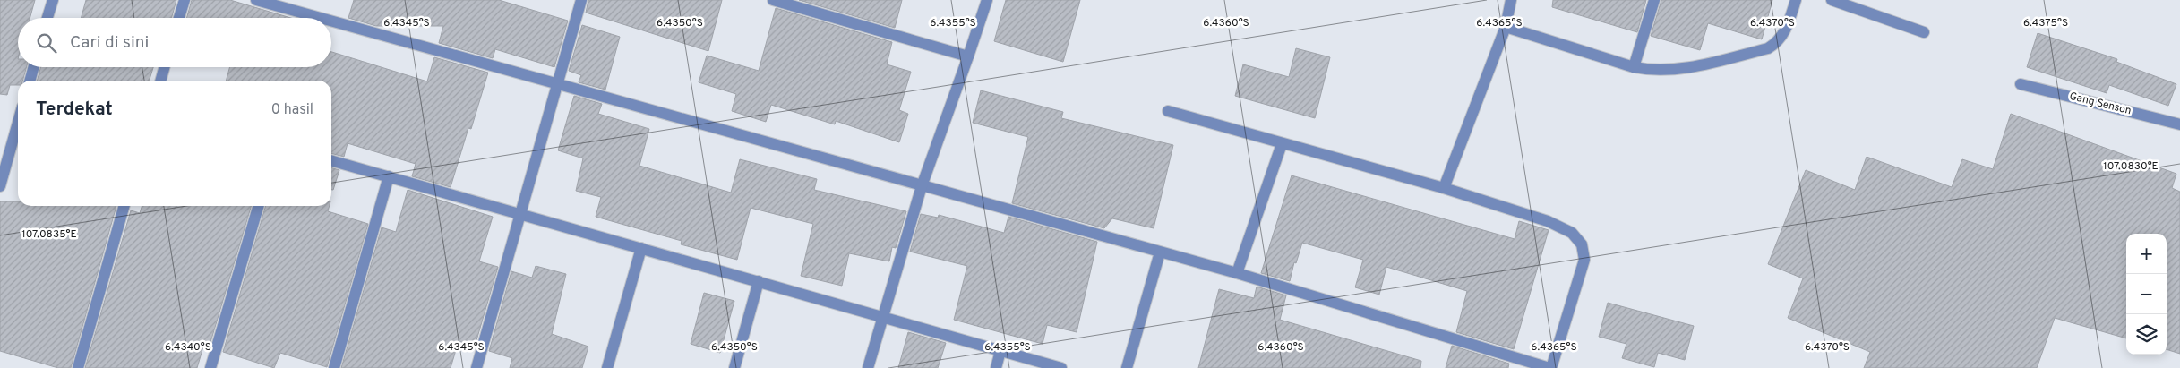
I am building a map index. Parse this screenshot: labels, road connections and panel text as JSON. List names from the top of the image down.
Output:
{
  "streets": {
    "street": ["Gang Senson"]
  },
  "page": {
    "search": "Cari di sini",
    "heading": ["Terdekat", "0 hasil"],
    "map_buttons": ["+", "−"]
  },
  "coordinates": [
    "6.4345°S",
    "6.4350°S",
    "6.4355°S",
    "6.4360°S",
    "6.4365°S",
    "6.4370°S",
    "6.4375°S",
    "107.0830°E",
    "107.0835°E",
    "6.4340°S"
  ]
}
